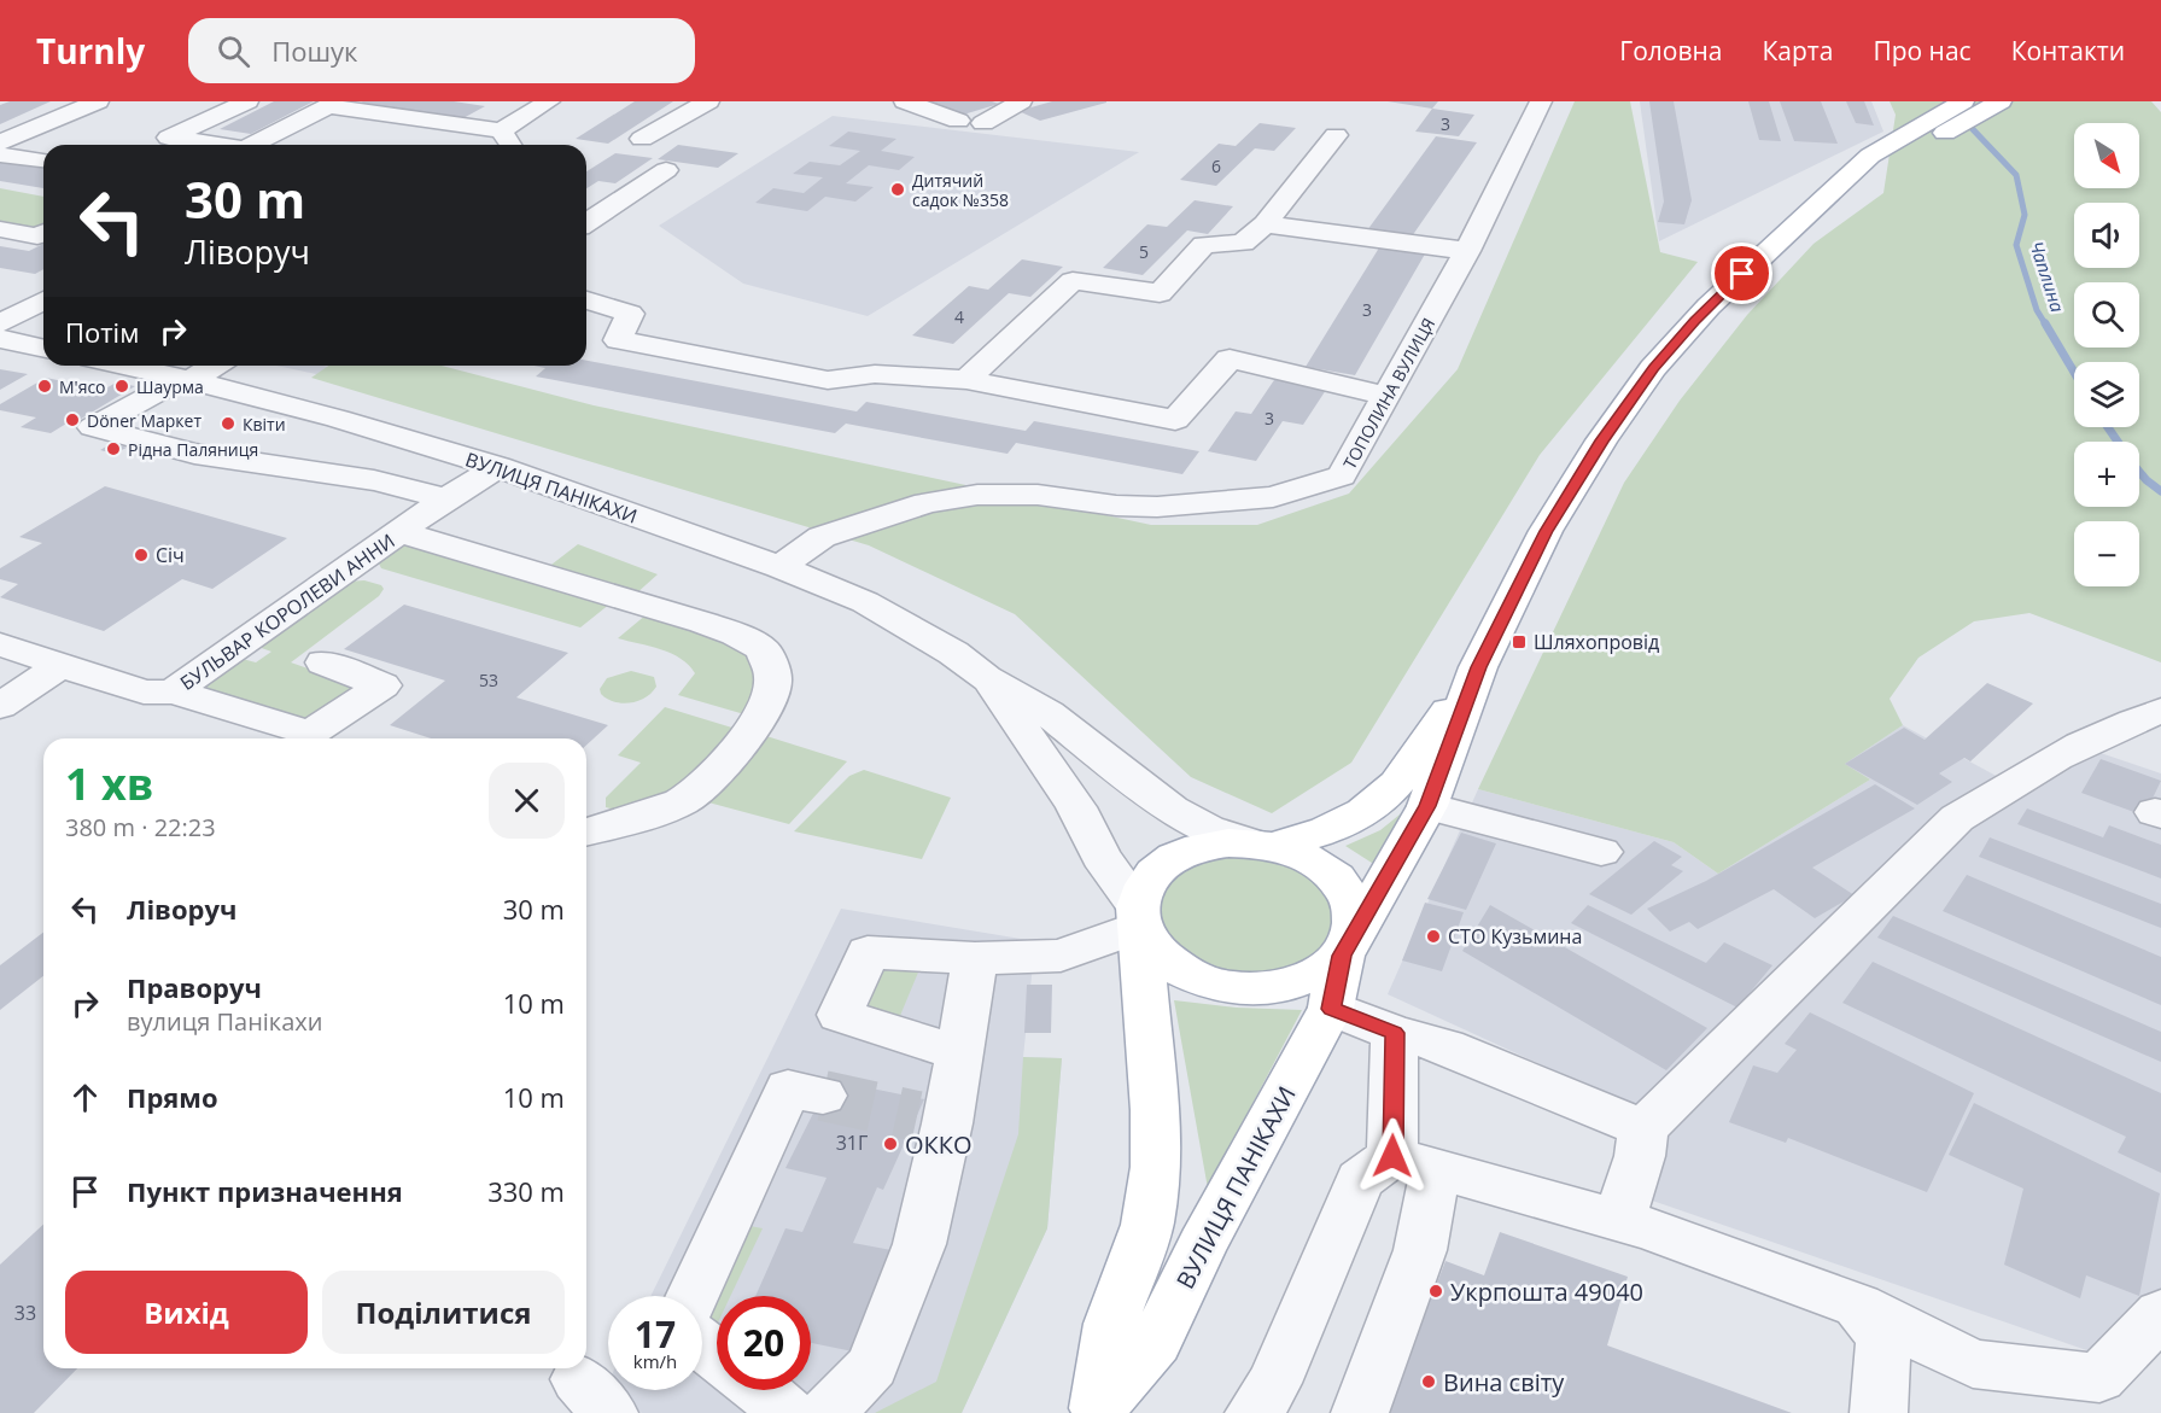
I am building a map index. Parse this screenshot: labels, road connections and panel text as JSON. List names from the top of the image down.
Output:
{
  "streets": {
    "main road": ["ВУЛИЦЯ ПАНІКАХИ"],
    "street": ["ТОПОЛИНА ВУЛИЦЯ", "БУЛЬВАР КОРОЛЕВИ АННИ"]
  },
  "crossings": [
    ["ТОПОЛИНА ВУЛИЦЯ", "ВУЛИЦЯ ПАНІКАХИ"],
    ["ВУЛИЦЯ ПАНІКАХИ", "БУЛЬВАР КОРОЛЕВИ АННИ"]
  ],
  "water": ["Чаплина"],
  "places": {
    "other": [
      "Дитячий садок №358",
      "М'ясо",
      "Шаурма",
      "Döner Маркет",
      "Квіти",
      "Рідна Паляниця",
      "Січ",
      "СТО Кузьмина",
      "ОККО",
      "Укрпошта 49040",
      "Вина світу"
    ],
    "transit": ["Шляхопровід"]
  },
  "house_numbers": [
    "3",
    "6",
    "5",
    "3",
    "4",
    "3",
    "53",
    "31Г",
    "33"
  ],
  "north": "bottom right",
  "page": {
    "header": "Turnly",
    "search": "Пошук",
    "nav": [
      "Головна",
      "Карта",
      "Про нас",
      "Контакти"
    ],
    "map_buttons": ["+", "−"],
    "turn": ["30 m", "Ліворуч"],
    "then": "Потім",
    "heading": ["1 хв", "380 m · 22:23"],
    "list": [
      {
        "name": "Ліворуч",
        "value": "30 m"
      },
      {
        "name": "Праворуч",
        "note": "вулиця Панікахи",
        "value": "10 m"
      },
      {
        "name": "Прямо",
        "value": "10 m"
      },
      {
        "name": "Пункт призначення",
        "value": "330 m"
      }
    ],
    "buttons": ["Вихід", "Поділитися"],
    "speed": "17 km/h",
    "limit": "20"
  }
}
